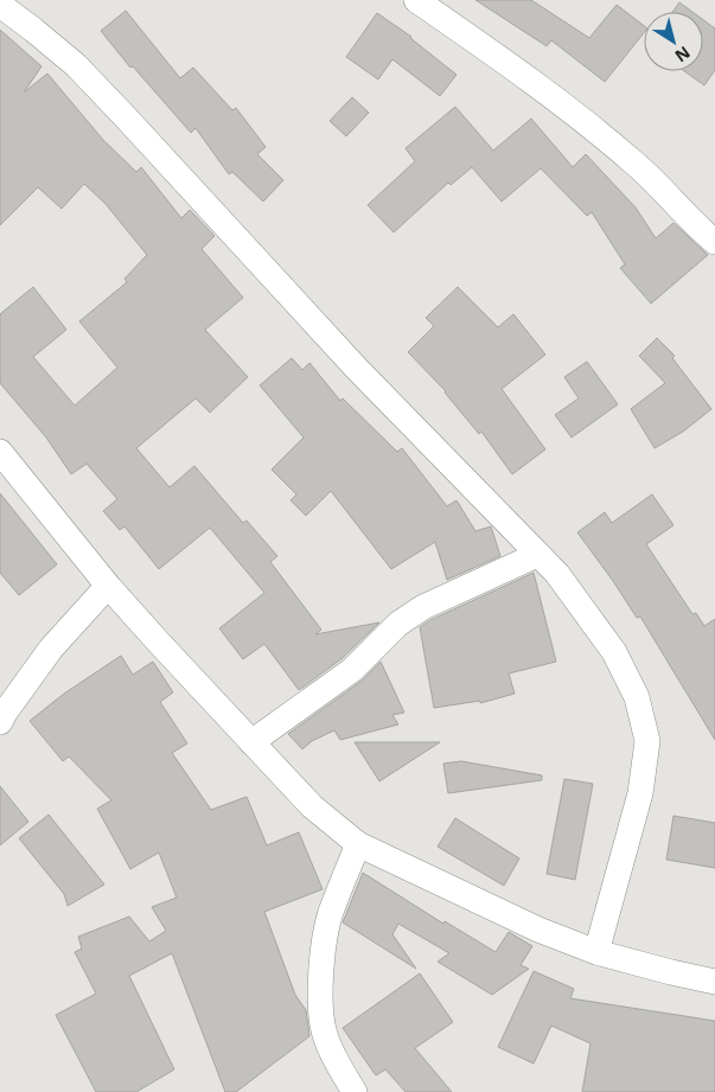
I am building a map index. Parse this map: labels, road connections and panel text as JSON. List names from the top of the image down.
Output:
{
  "north": "bottom right"
}
